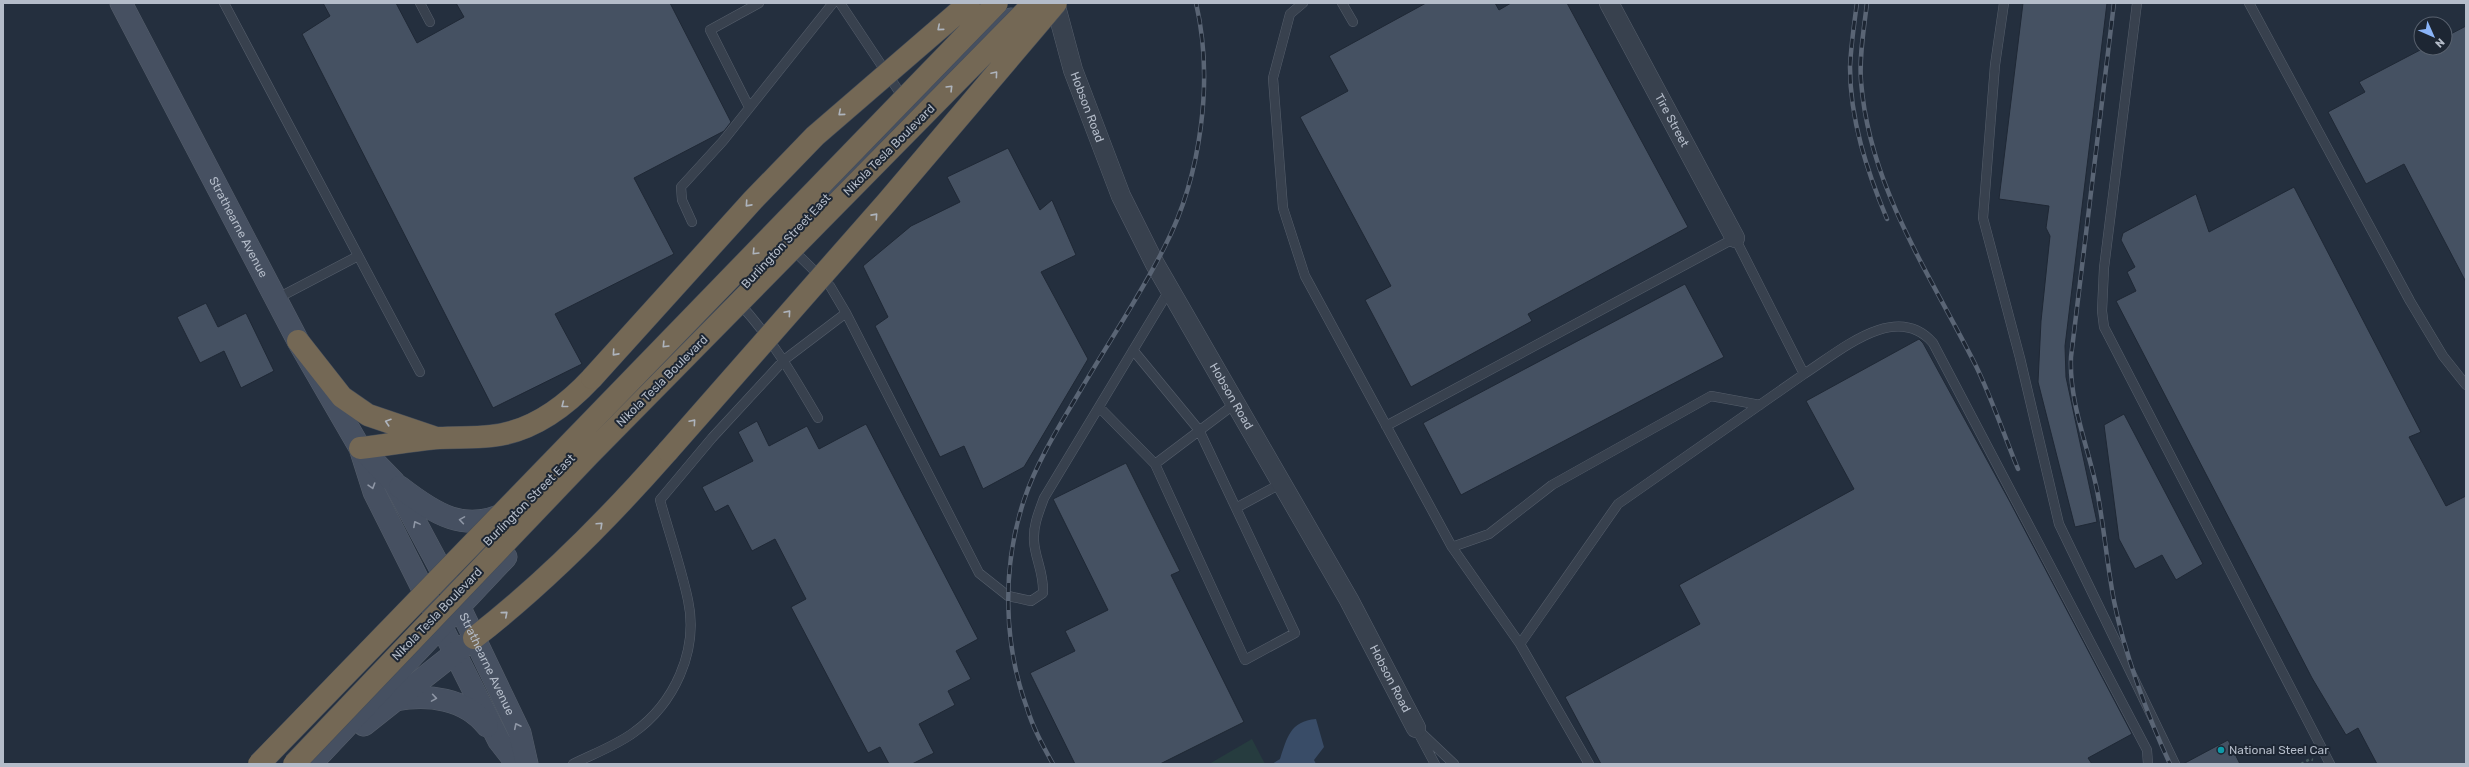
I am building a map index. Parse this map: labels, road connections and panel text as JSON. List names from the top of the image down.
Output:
{
  "streets": {
    "highway": ["Nikola Tesla Boulevard"],
    "main road": ["Strathearne Avenue", "Burlington Street East"],
    "street": ["Hobson Road", "Tire Street"]
  },
  "crossings": [
    ["Nikola Tesla Boulevard", "Burlington Street East"],
    ["Strathearne Avenue", "Burlington Street East"]
  ],
  "places": ["National Steel Car"],
  "north": "bottom right"
}
